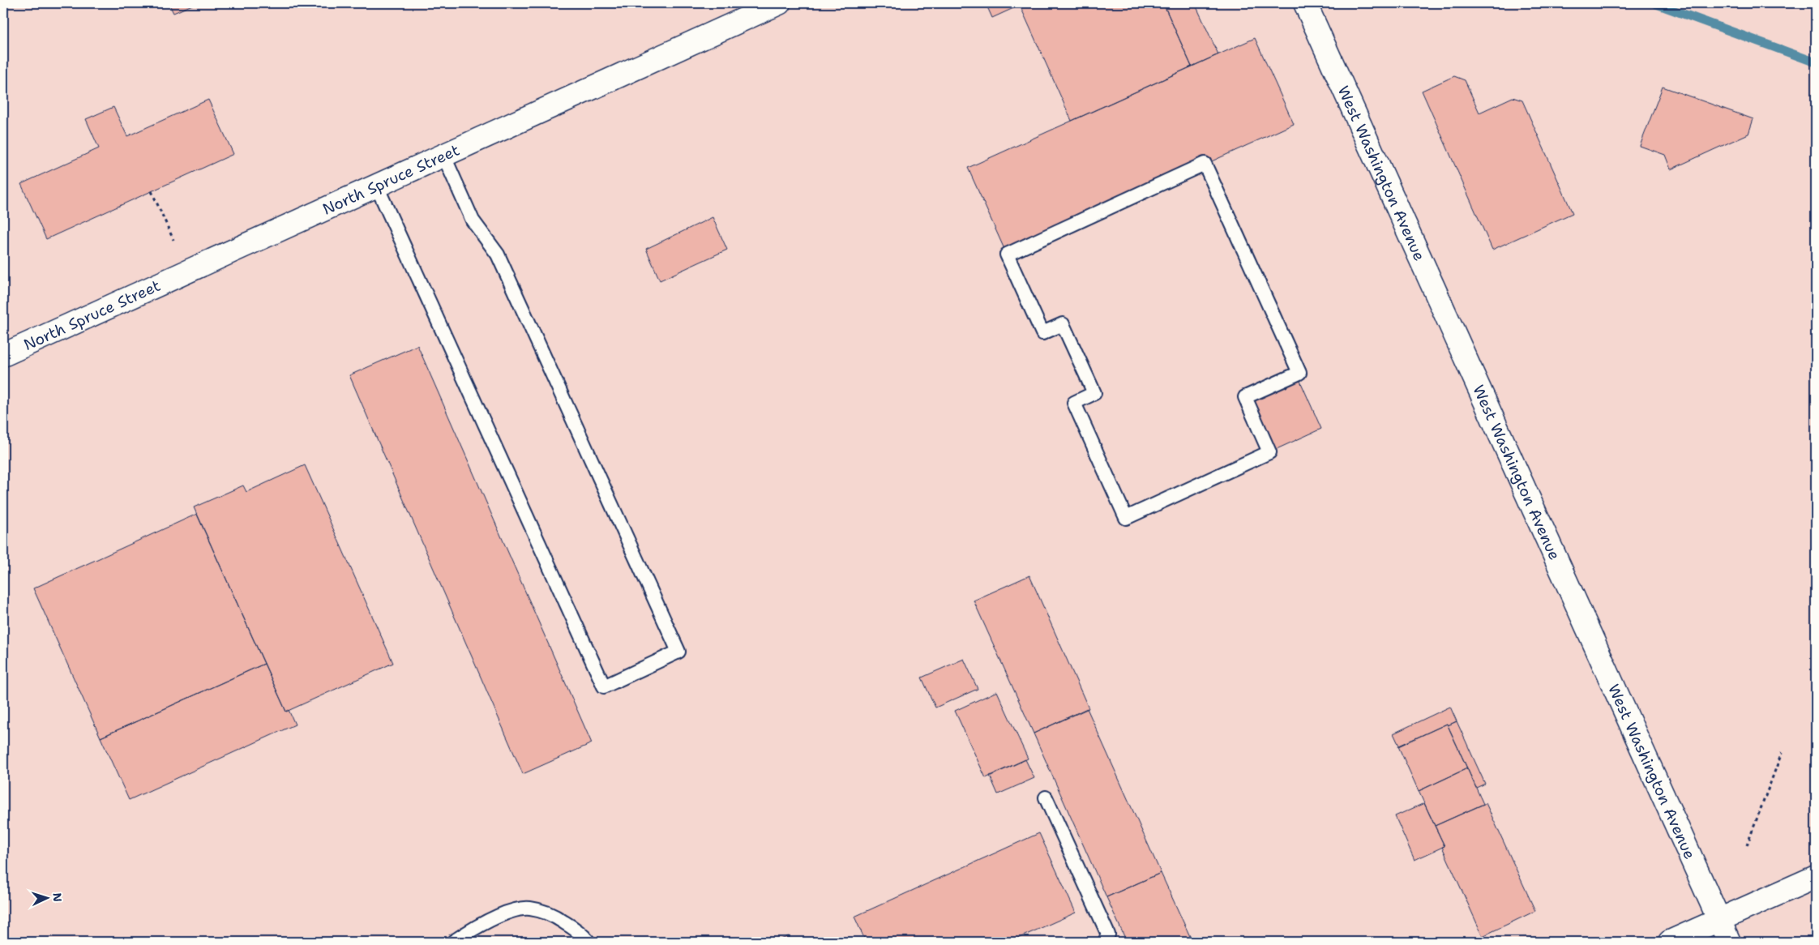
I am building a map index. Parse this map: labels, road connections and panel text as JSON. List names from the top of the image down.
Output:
{
  "streets": {
    "main road": ["West Washington Avenue", "North Spruce Street"]
  },
  "north": "right"
}
